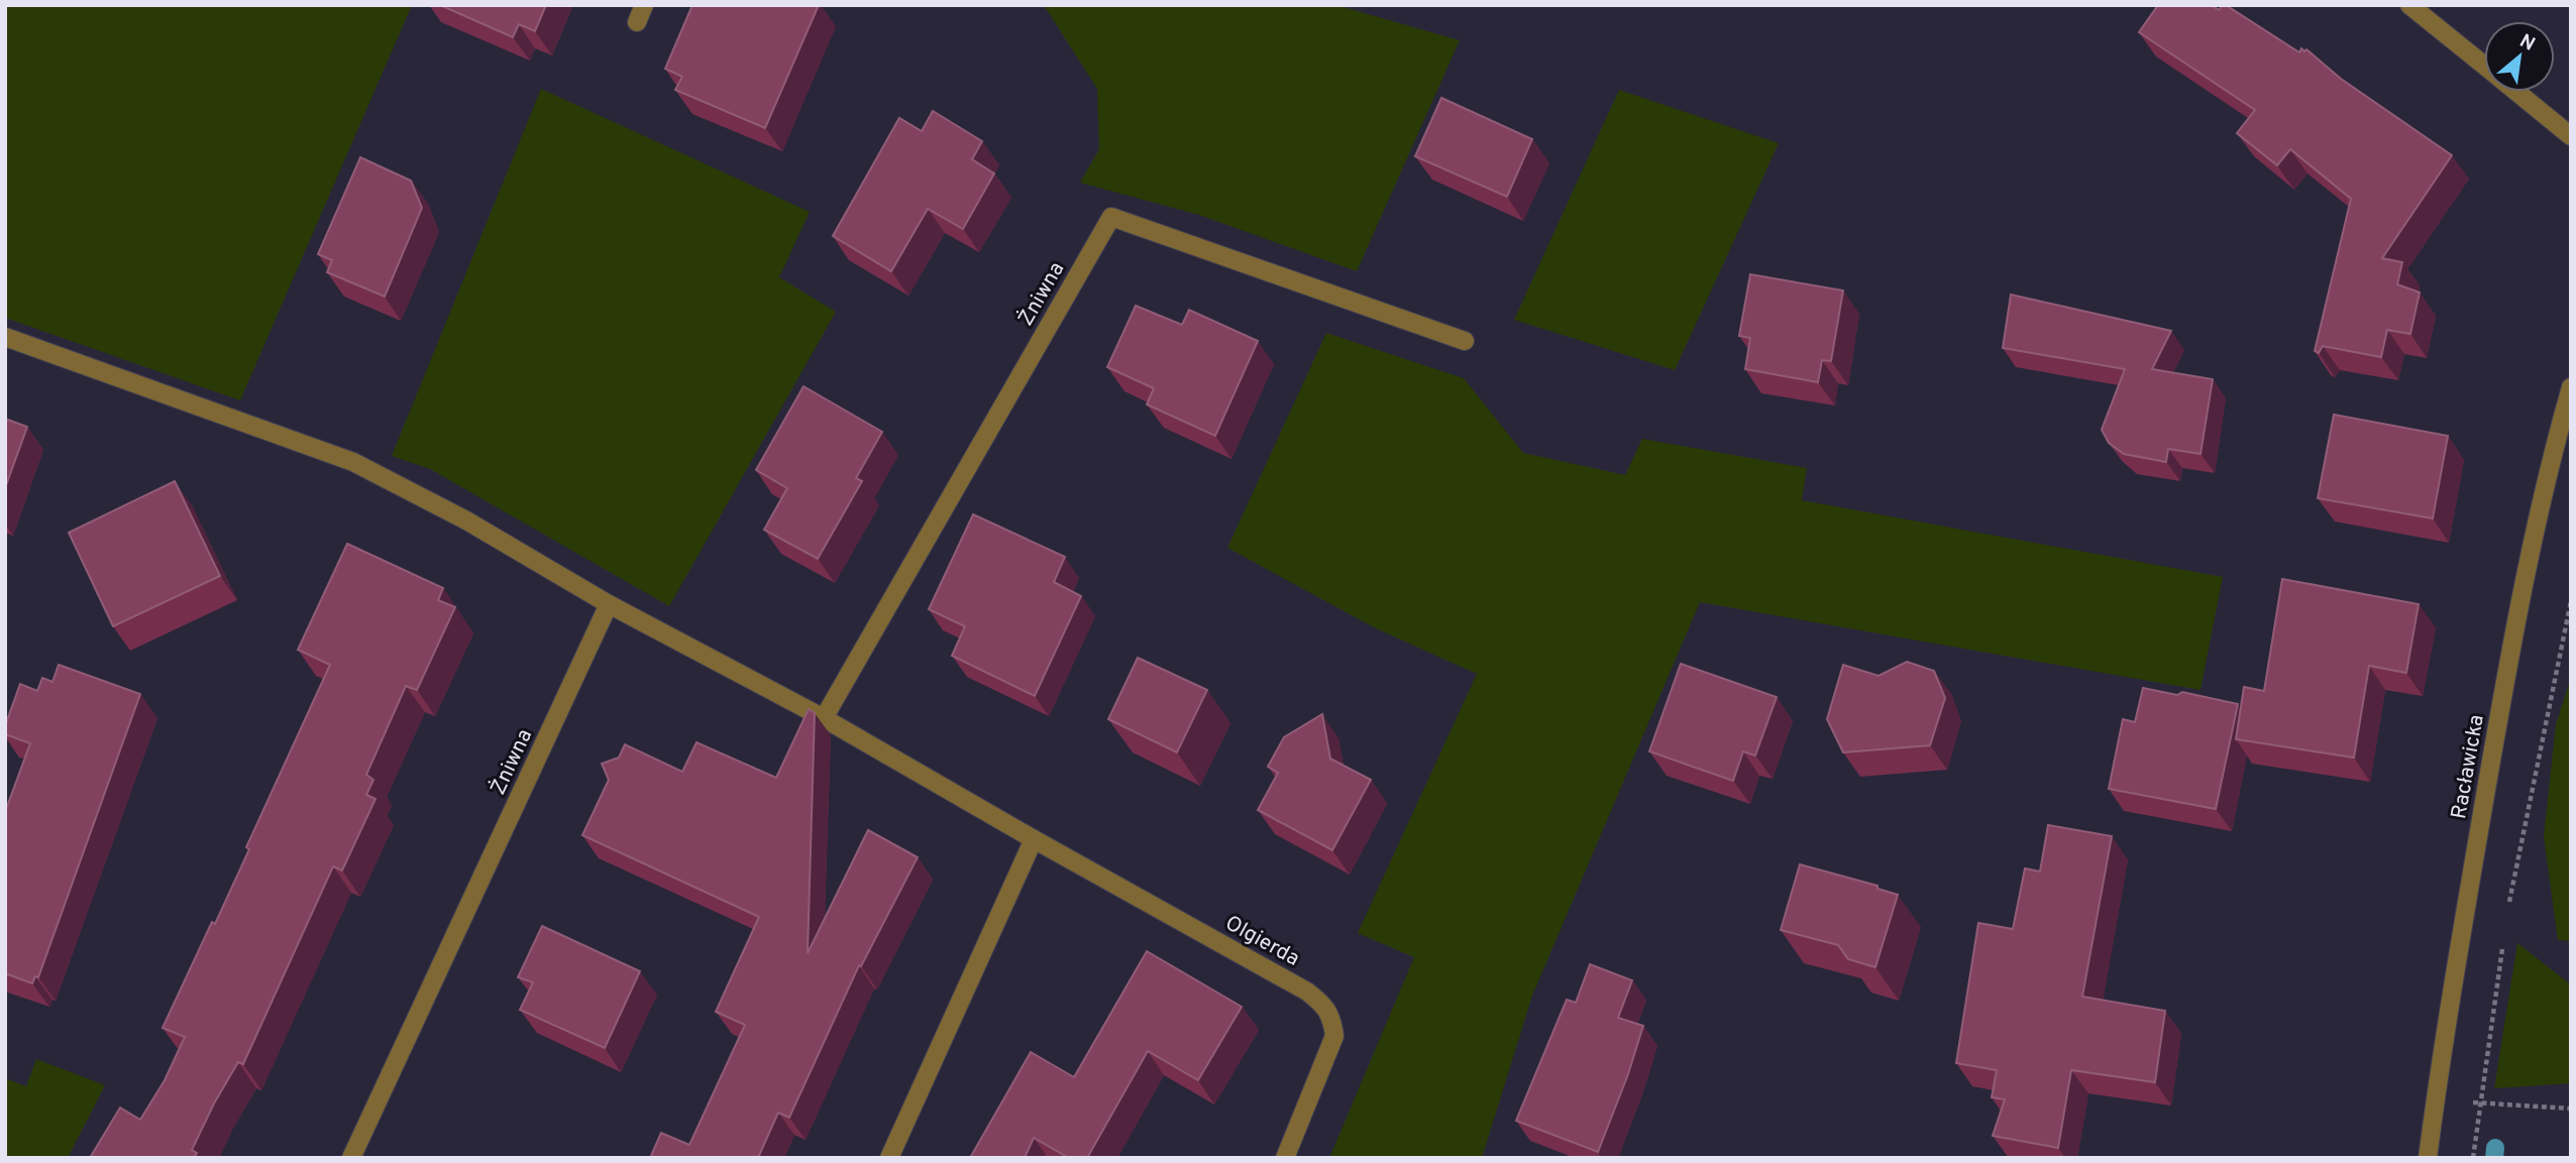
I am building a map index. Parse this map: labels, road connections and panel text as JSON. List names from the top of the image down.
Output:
{
  "streets": {
    "street": ["Żniwna", "Racławicka", "Olgierda"]
  },
  "north": "top right"
}
